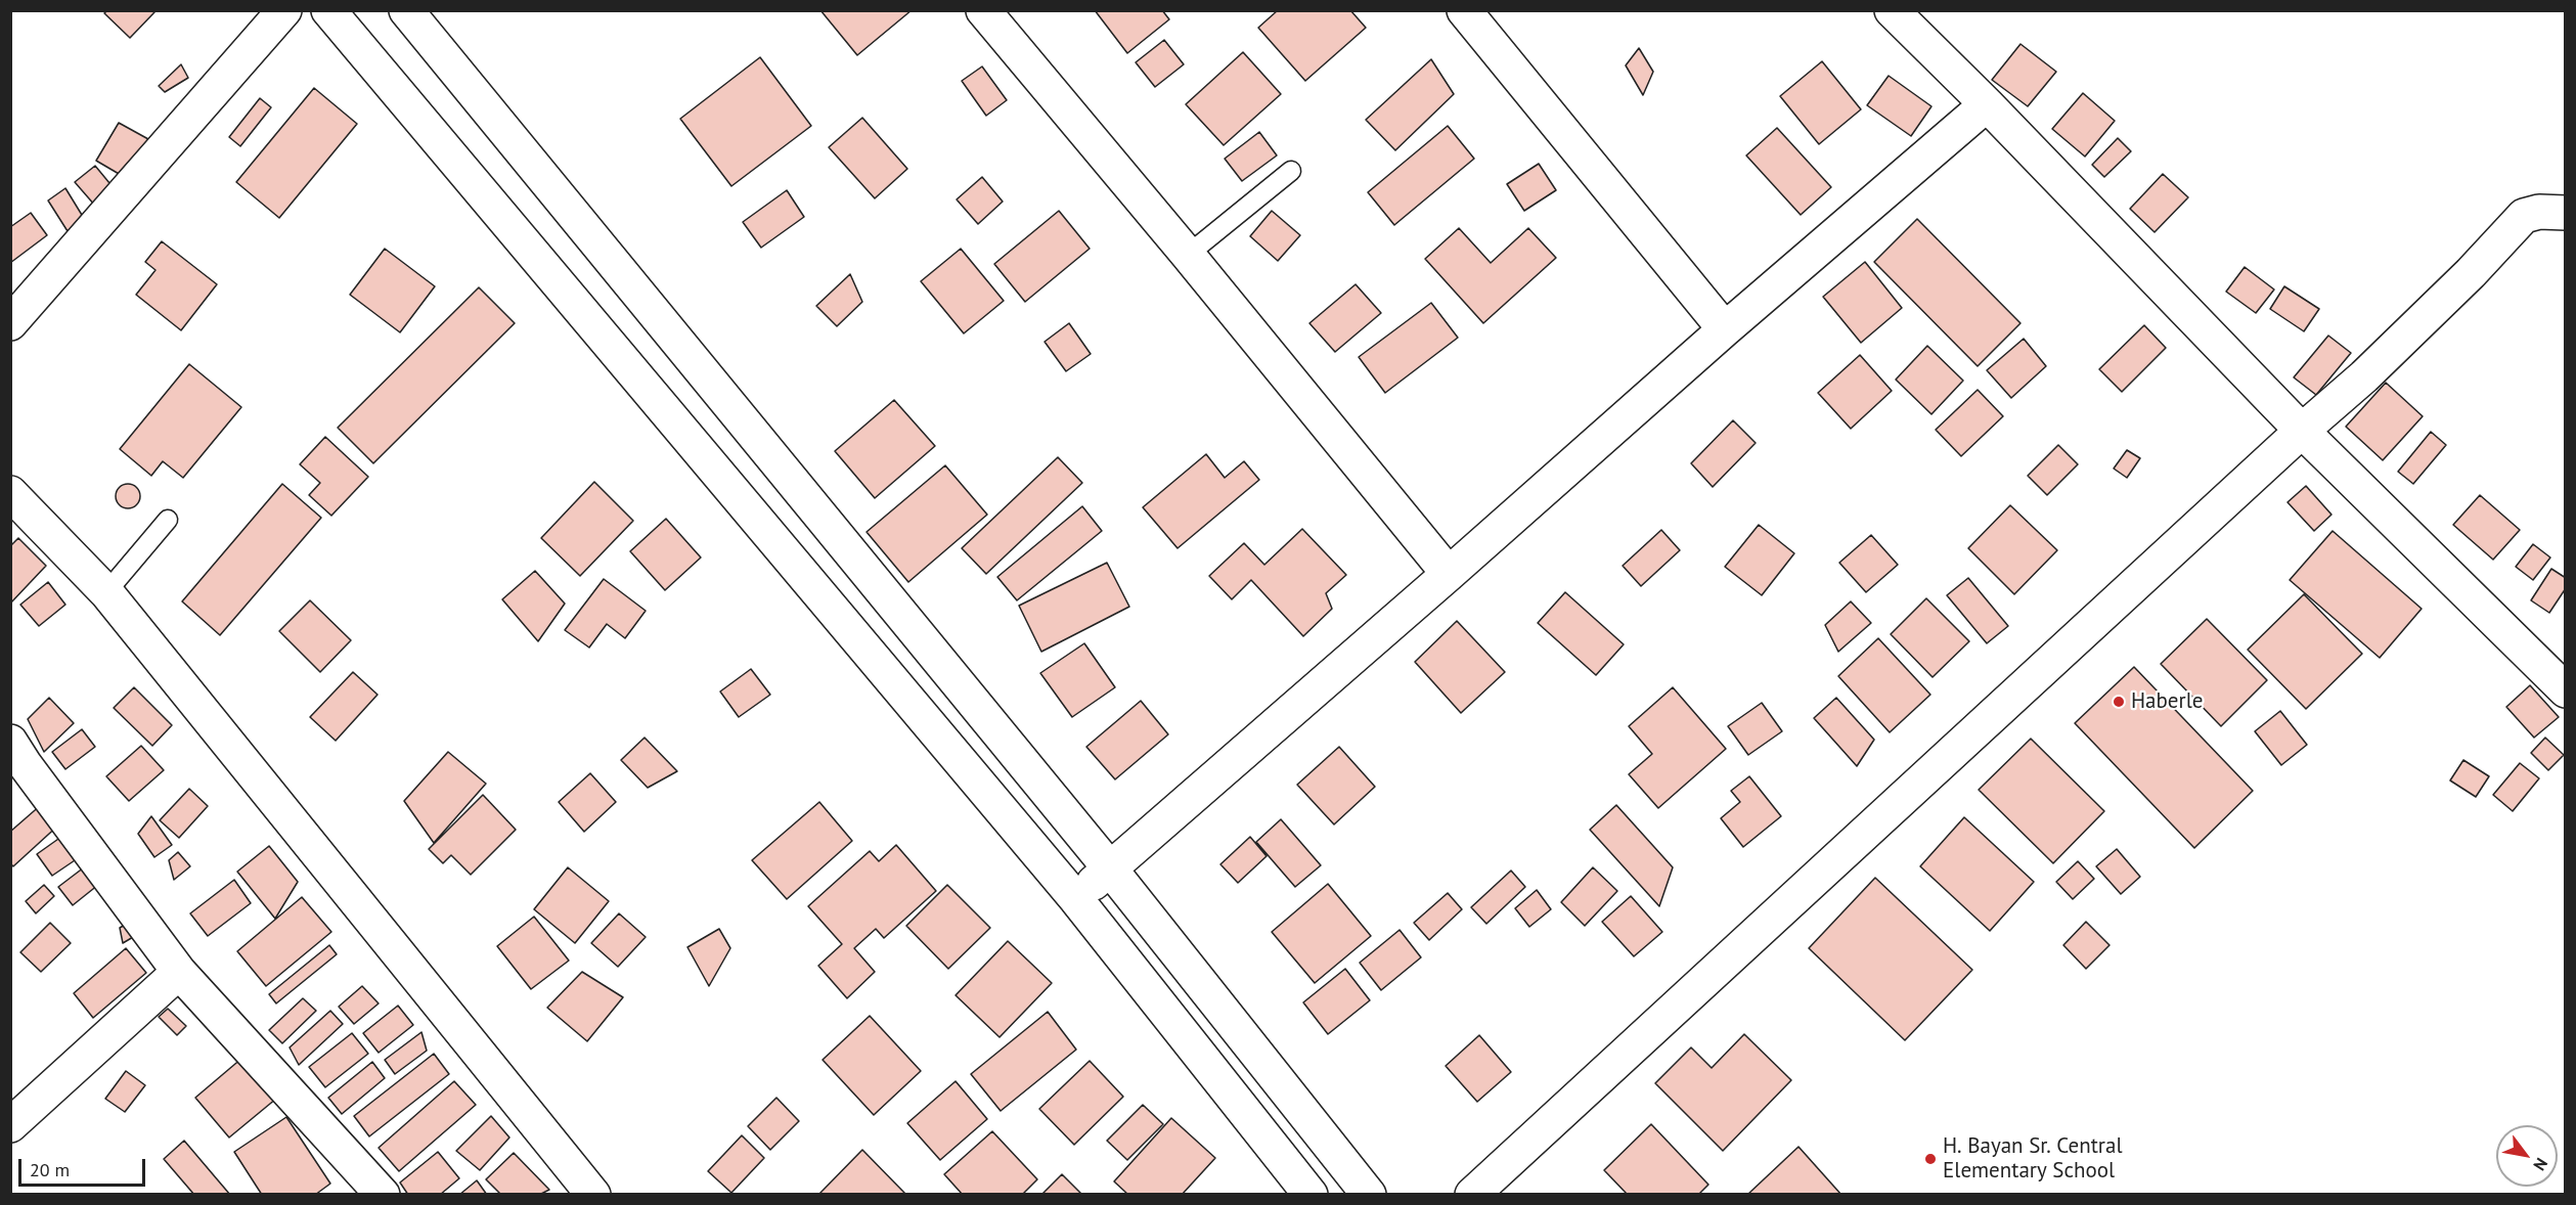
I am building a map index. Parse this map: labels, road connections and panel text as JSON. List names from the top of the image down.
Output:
{
  "places": ["Haberle", "H. Bayan Sr. Central Elementary School"],
  "scale_bar": "20 m",
  "north": "bottom right"
}
